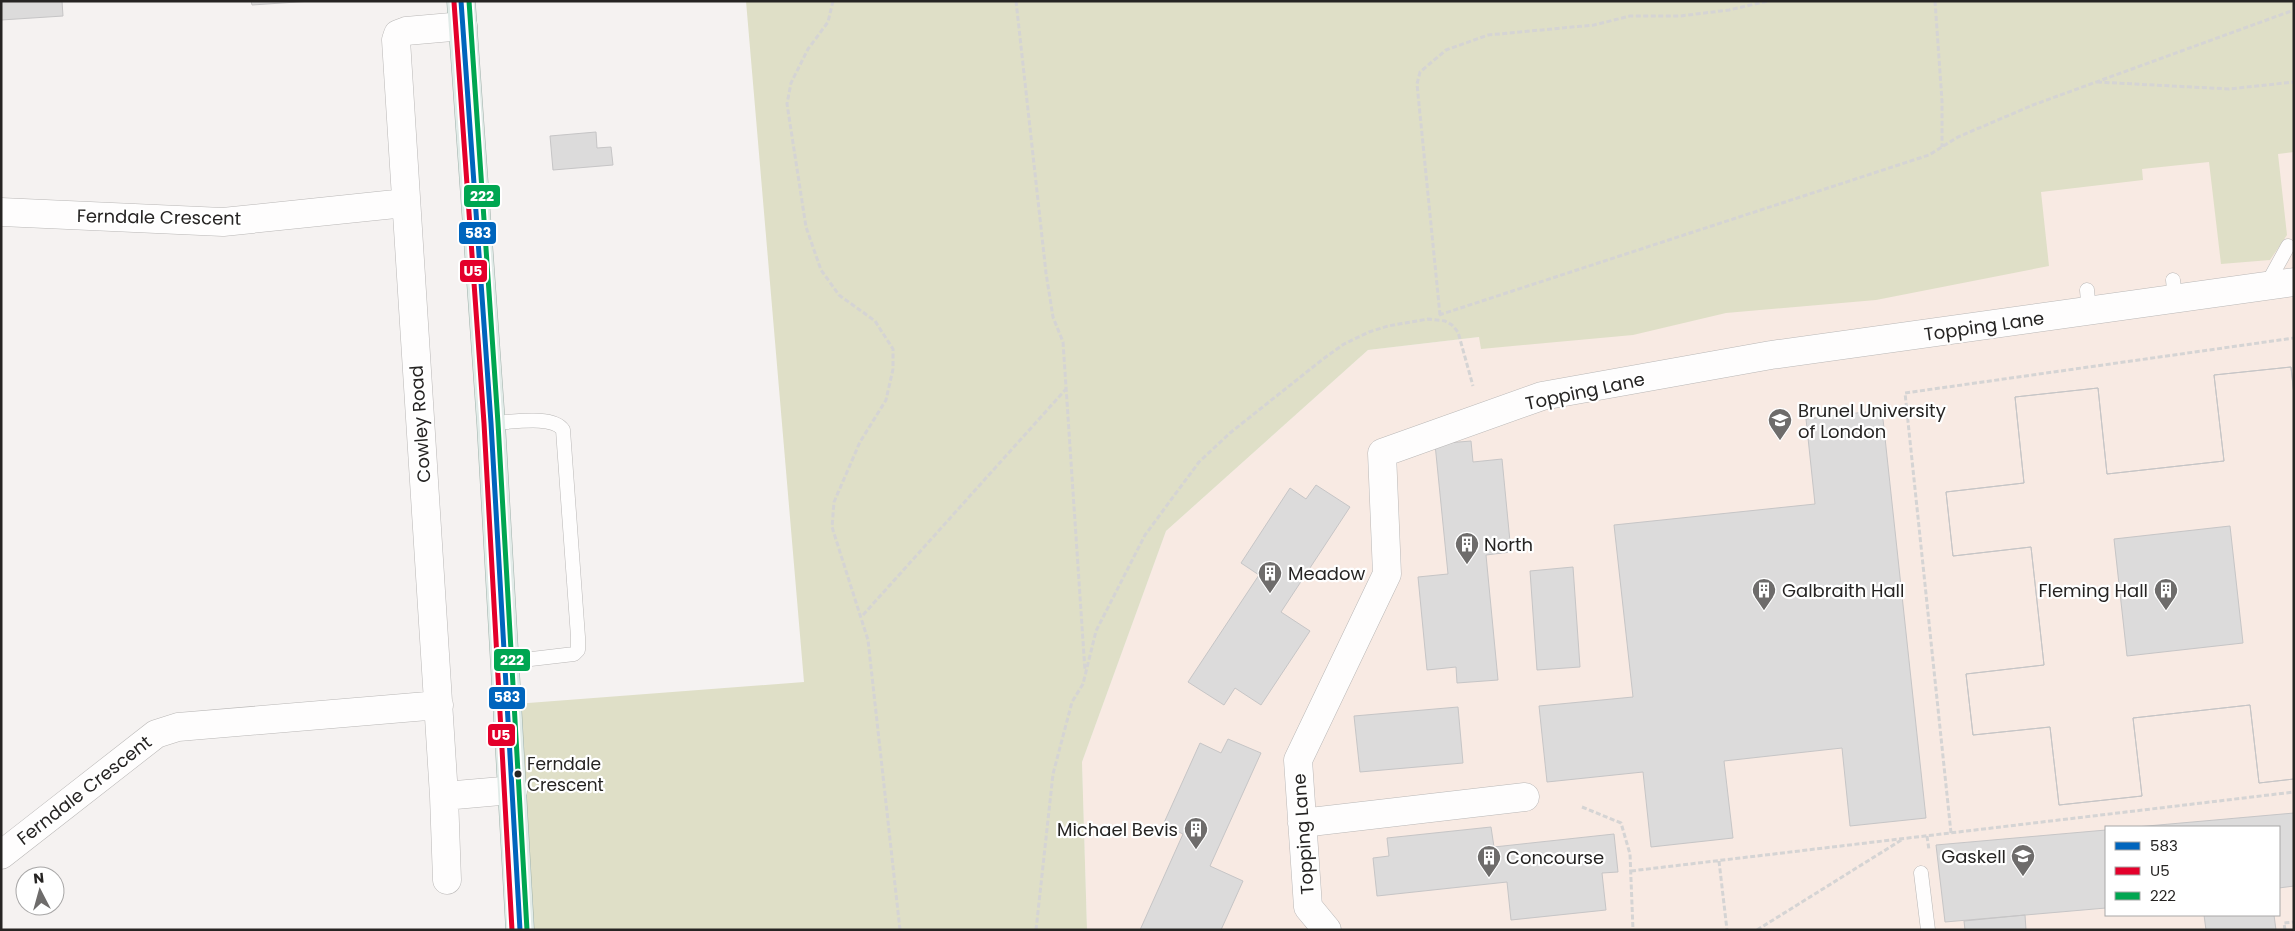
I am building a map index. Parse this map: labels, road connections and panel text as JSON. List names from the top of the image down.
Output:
{
  "streets": {
    "main road": ["Cowley Road"],
    "street": ["Ferndale Crescent", "Topping Lane"]
  },
  "crossings": [
    ["Ferndale Crescent", "Cowley Road"]
  ],
  "places": {
    "school or university": ["Brunel University of London", "Gaskell"],
    "building": [
      "North",
      "Meadow",
      "Galbraith Hall",
      "Fleming Hall",
      "Michael Bevis",
      "Concourse"
    ],
    "other": ["Ferndale Crescent"]
  },
  "lines": ["transit line 583", "transit line 222", "transit line U5"],
  "legend": ["583", "U5", "222"],
  "north": "top"
}
